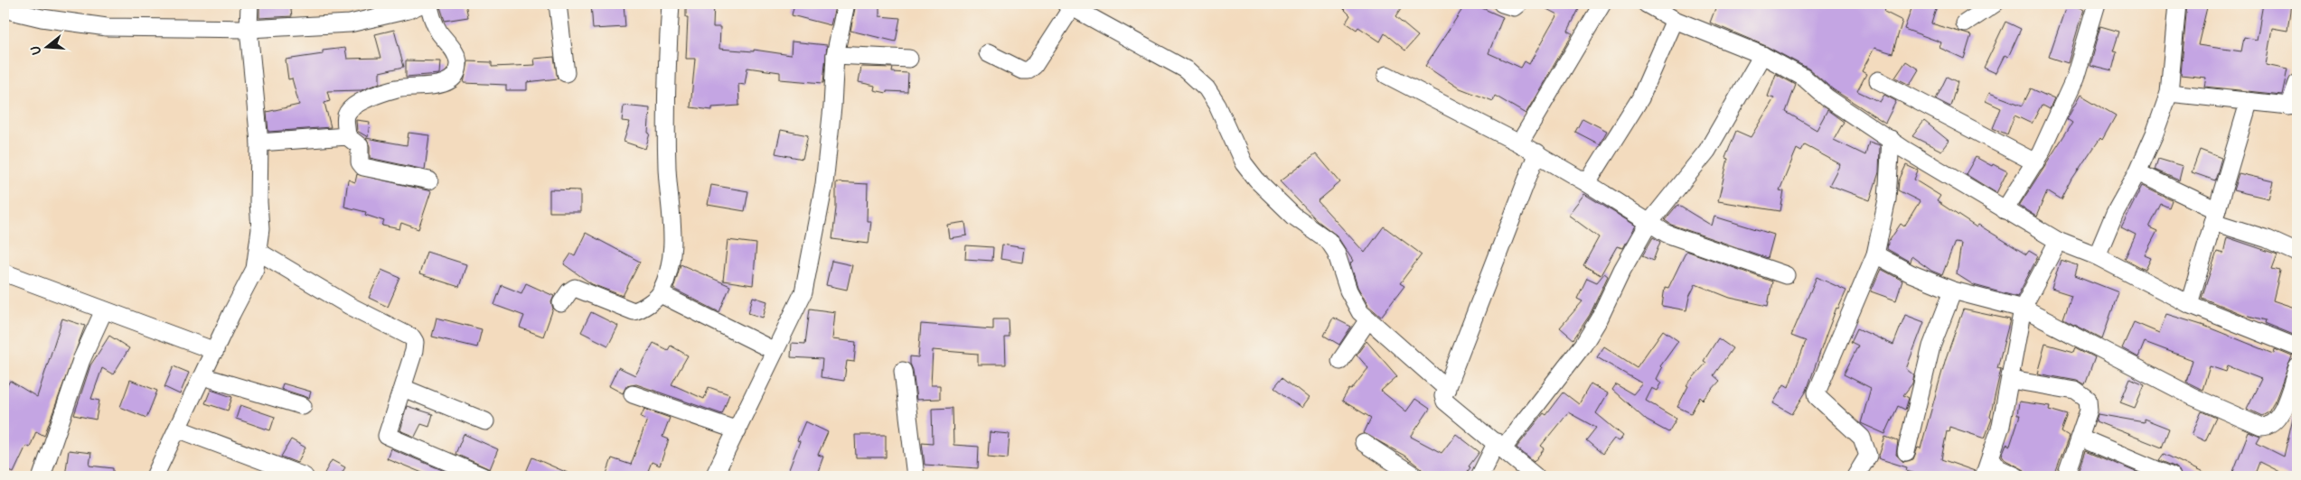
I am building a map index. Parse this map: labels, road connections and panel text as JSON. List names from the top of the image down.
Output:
{
  "north": "left"
}
